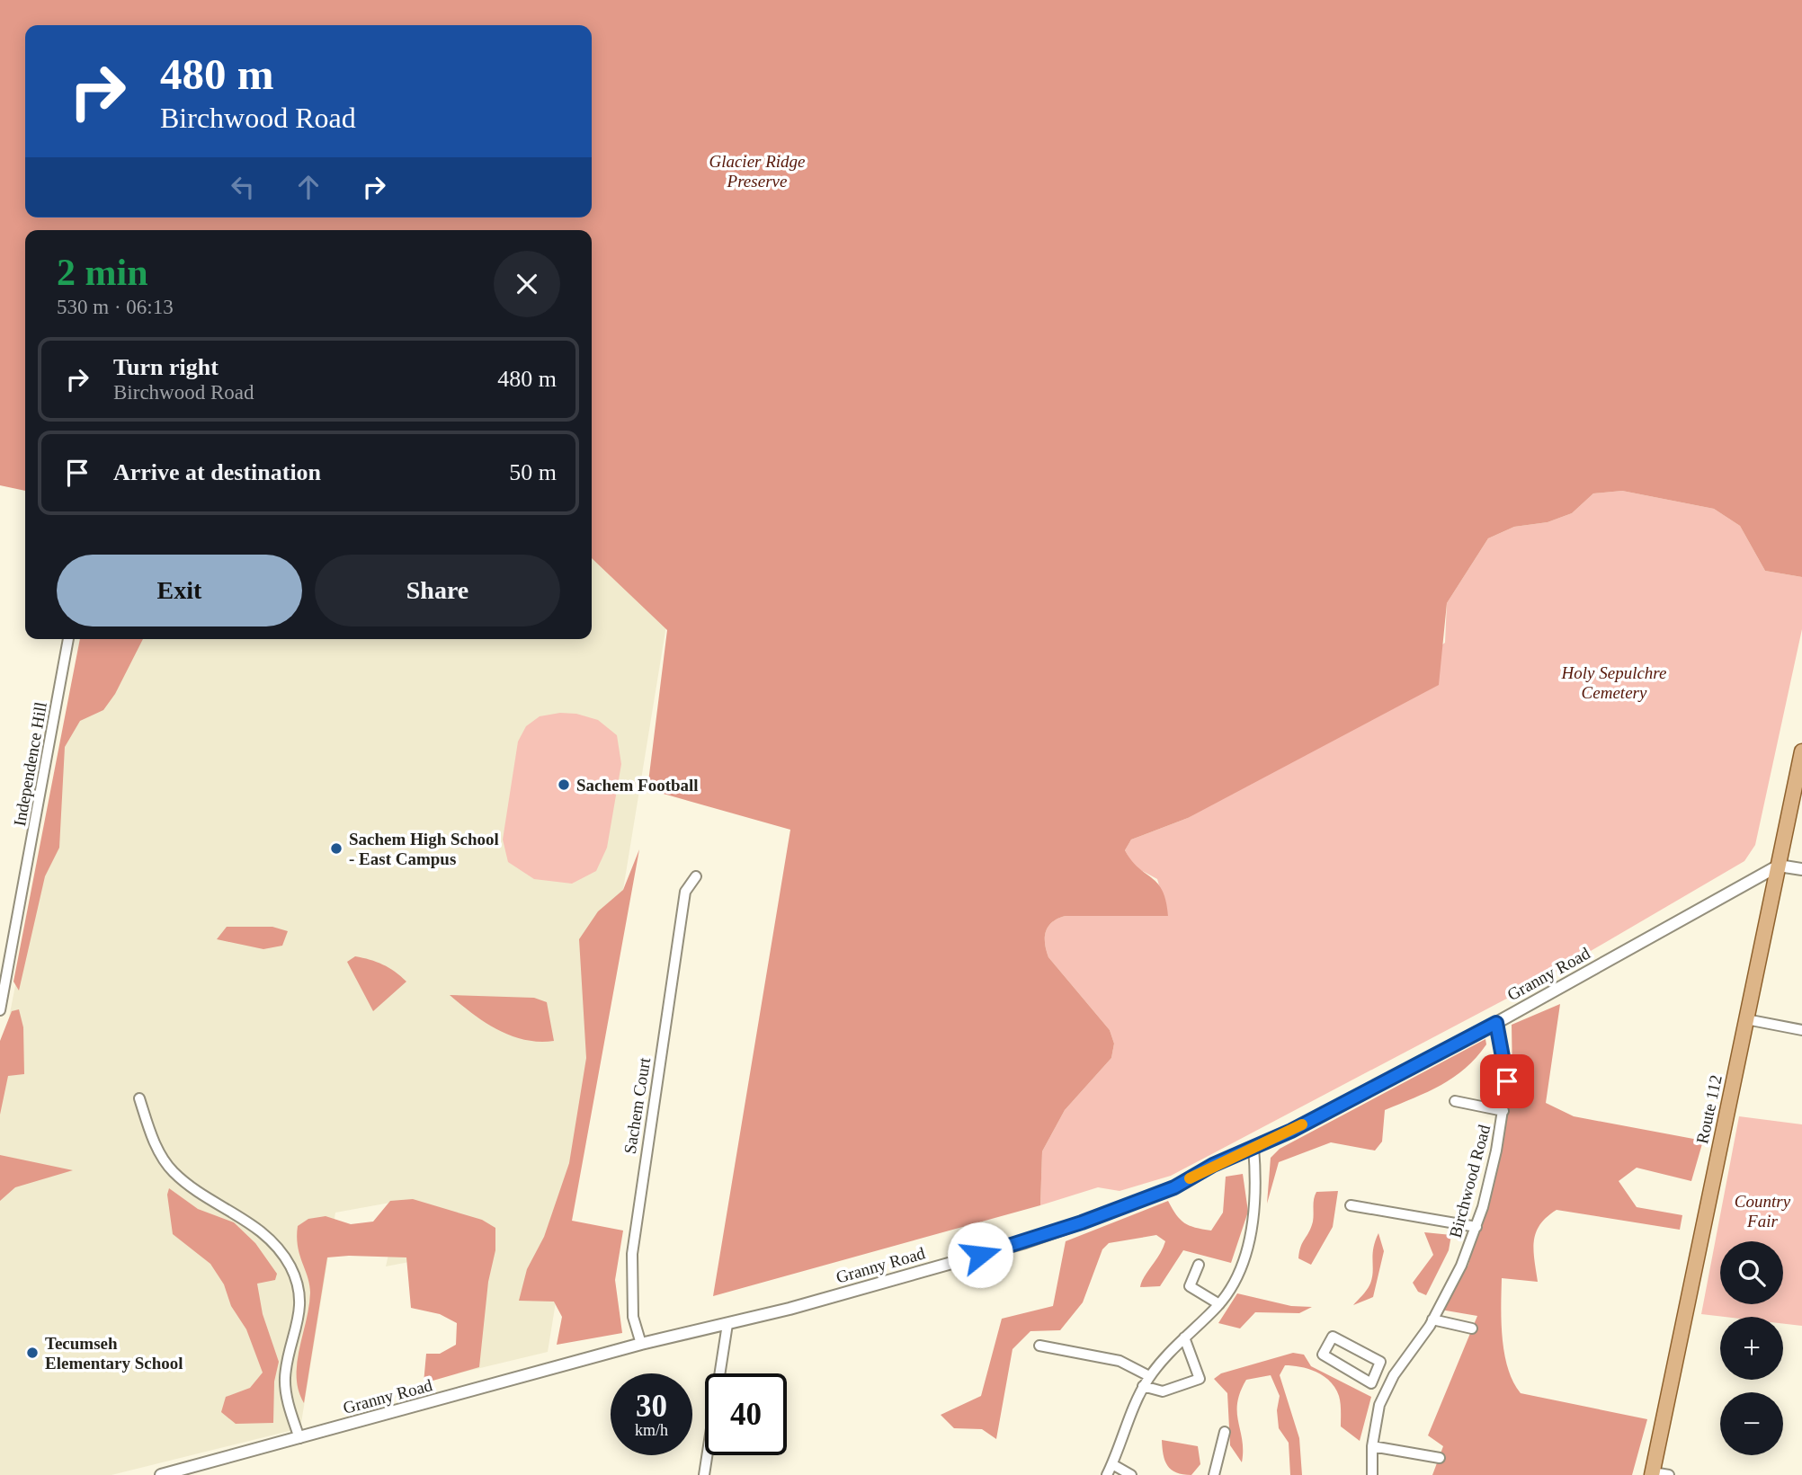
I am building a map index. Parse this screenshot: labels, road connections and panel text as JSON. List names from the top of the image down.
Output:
{
  "streets": {
    "main road": ["Route 112"],
    "street": [
      "Independence Hill",
      "Granny Road",
      "Sachem Court",
      "Birchwood Road"
    ]
  },
  "crossings": [
    ["Granny Road", "Sachem Court"],
    ["Granny Road", "Route 112"],
    ["Granny Road", "Birchwood Road"]
  ],
  "parks": ["Glacier Ridge Preserve", "Holy Sepulchre Cemetery", "Country Fair"],
  "places": ["Sachem Football", "Sachem High School - East Campus", "Tecumseh Elementary School"],
  "page": {
    "turn": ["480 m", "Birchwood Road"],
    "heading": ["2 min", "530 m · 06:13"],
    "list": [
      {
        "name": "Turn right",
        "note": "Birchwood Road",
        "value": "480 m"
      },
      {
        "name": "Arrive at destination",
        "value": "50 m"
      }
    ],
    "buttons": ["Exit", "Share"],
    "map_buttons": ["+", "−"],
    "speed": "30 km/h",
    "limit": "40"
  }
}
